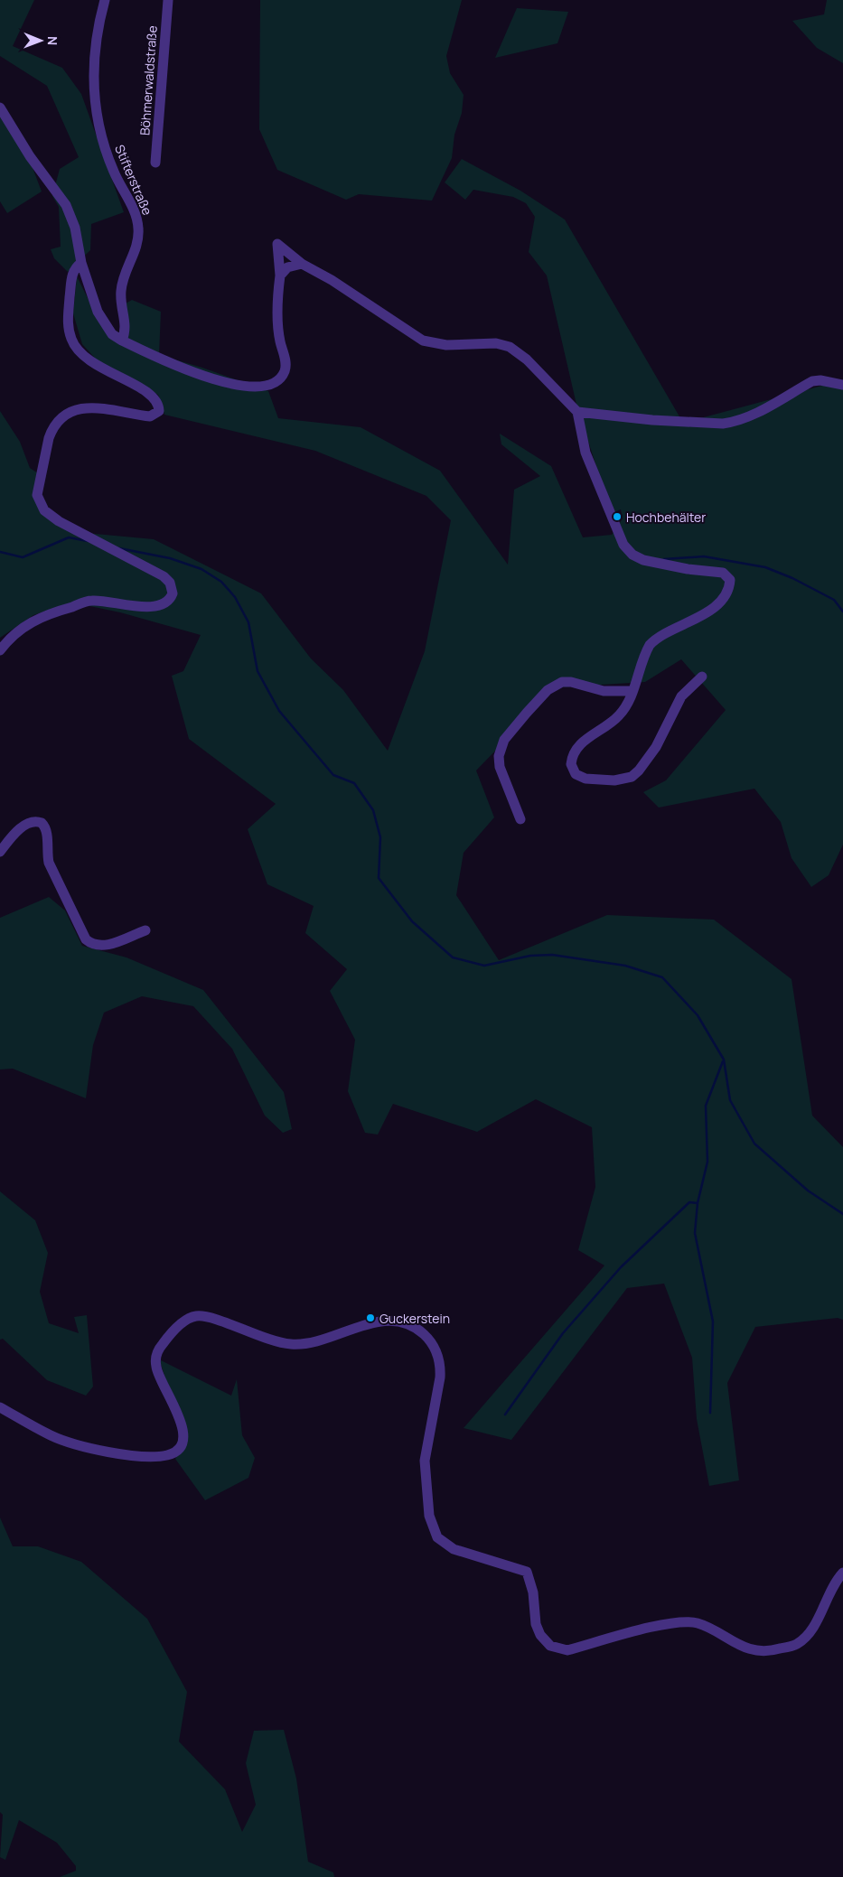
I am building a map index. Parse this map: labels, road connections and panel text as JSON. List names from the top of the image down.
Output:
{
  "streets": {
    "street": ["Böhmerwaldstraße", "Stifterstraße"]
  },
  "places": ["Hochbehälter", "Guckerstein"],
  "north": "right"
}
